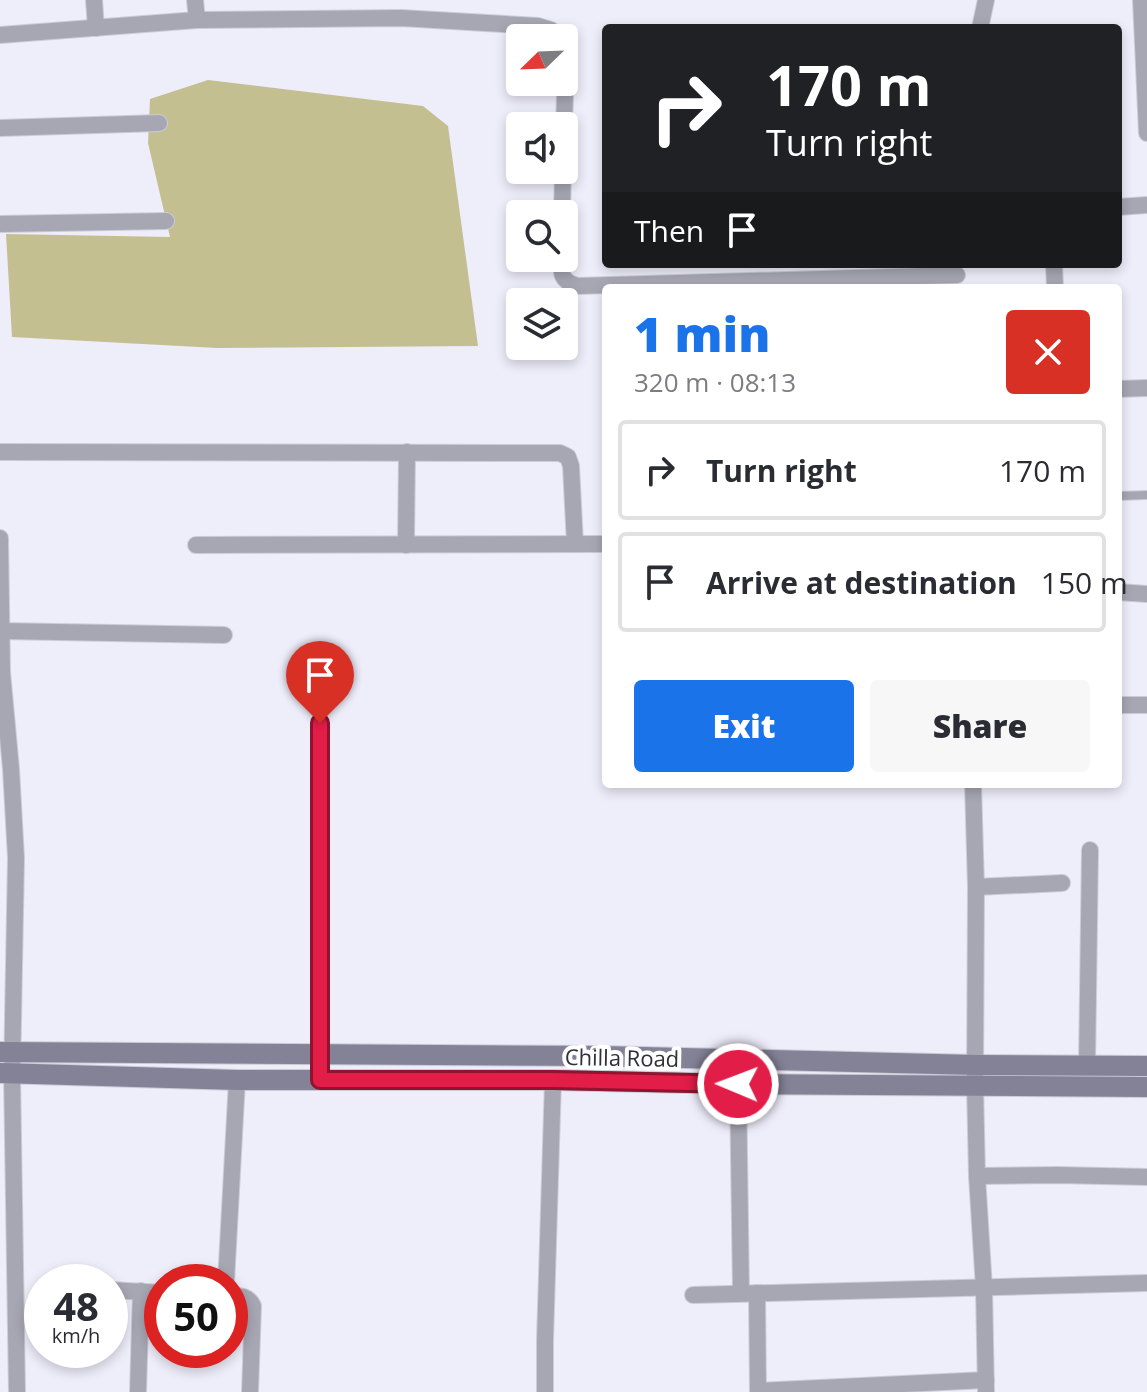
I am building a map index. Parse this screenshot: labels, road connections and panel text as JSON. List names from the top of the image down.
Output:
{
  "streets": {
    "main road": ["Chilla Road"]
  },
  "north": "bottom left",
  "page": {
    "turn": ["170 m", "Turn right"],
    "then": "Then",
    "heading": ["1 min", "320 m · 08:13"],
    "list": [
      {
        "name": "Turn right",
        "value": "170 m"
      },
      {
        "name": "Arrive at destination",
        "value": "150 m"
      }
    ],
    "buttons": ["Exit", "Share"],
    "speed": "48 km/h",
    "limit": "50"
  }
}
